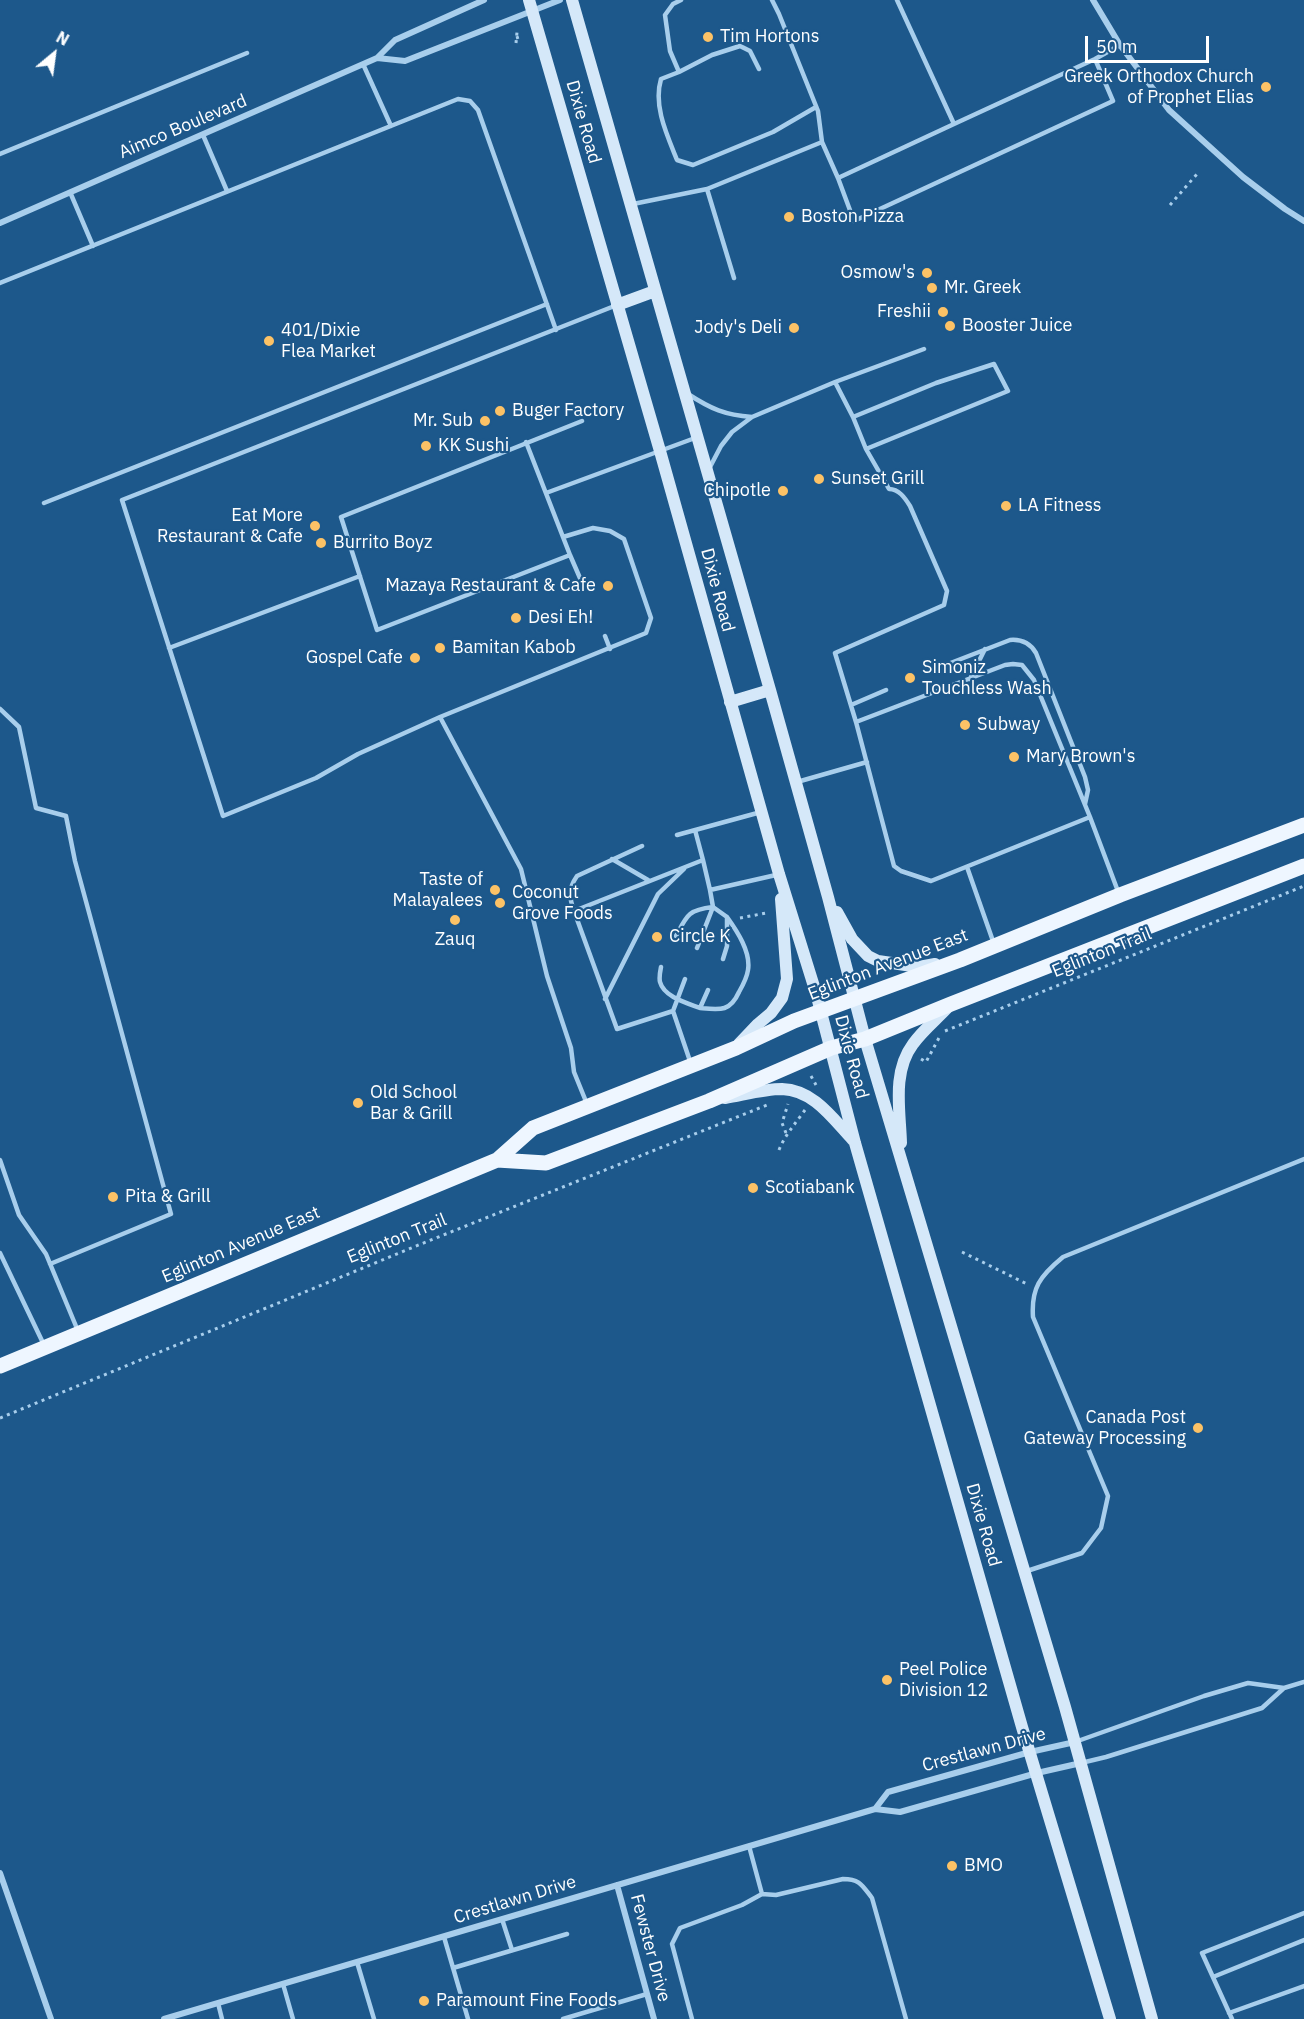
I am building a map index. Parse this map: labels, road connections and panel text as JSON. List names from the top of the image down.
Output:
{
  "streets": {
    "main road": ["Dixie Road", "Eglinton Avenue East"],
    "street": ["Aimco Boulevard", "Crestlawn Drive", "Fewster Drive"],
    "path": ["Eglinton Trail"]
  },
  "crossings": [
    ["Dixie Road", "Aimco Boulevard"],
    ["Dixie Road", "Eglinton Avenue East"],
    ["Dixie Road", "Crestlawn Drive"],
    ["Crestlawn Drive", "Fewster Drive"]
  ],
  "places": [
    "Tim Hortons",
    "Greek Orthodox Church of Prophet Elias",
    "Boston Pizza",
    "Osmow's",
    "Mr. Greek",
    "Freshii",
    "Booster Juice",
    "Jody's Deli",
    "401/Dixie Flea Market",
    "Buger Factory",
    "Mr. Sub",
    "KK Sushi",
    "Sunset Grill",
    "Chipotle",
    "LA Fitness",
    "Eat More Restaurant & Cafe",
    "Burrito Boyz",
    "Mazaya Restaurant & Cafe",
    "Desi Eh!",
    "Bamitan Kabob",
    "Gospel Cafe",
    "Simoniz Touchless Wash",
    "Subway",
    "Mary Brown's",
    "Taste of Malayalees",
    "Coconut Grove Foods",
    "Zauq",
    "Circle K",
    "Old School Bar & Grill",
    "Scotiabank",
    "Pita & Grill",
    "Canada Post Gateway Processing",
    "Peel Police Division 12",
    "BMO",
    "Paramount Fine Foods"
  ],
  "scale_bar": "50 m",
  "north": "top right"
}
